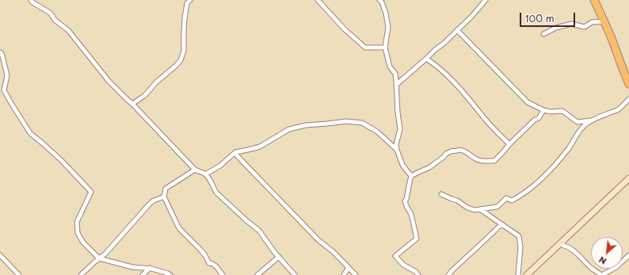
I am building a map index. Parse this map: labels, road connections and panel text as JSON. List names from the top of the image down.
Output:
{
  "scale_bar": "100 m",
  "north": "bottom left"
}
